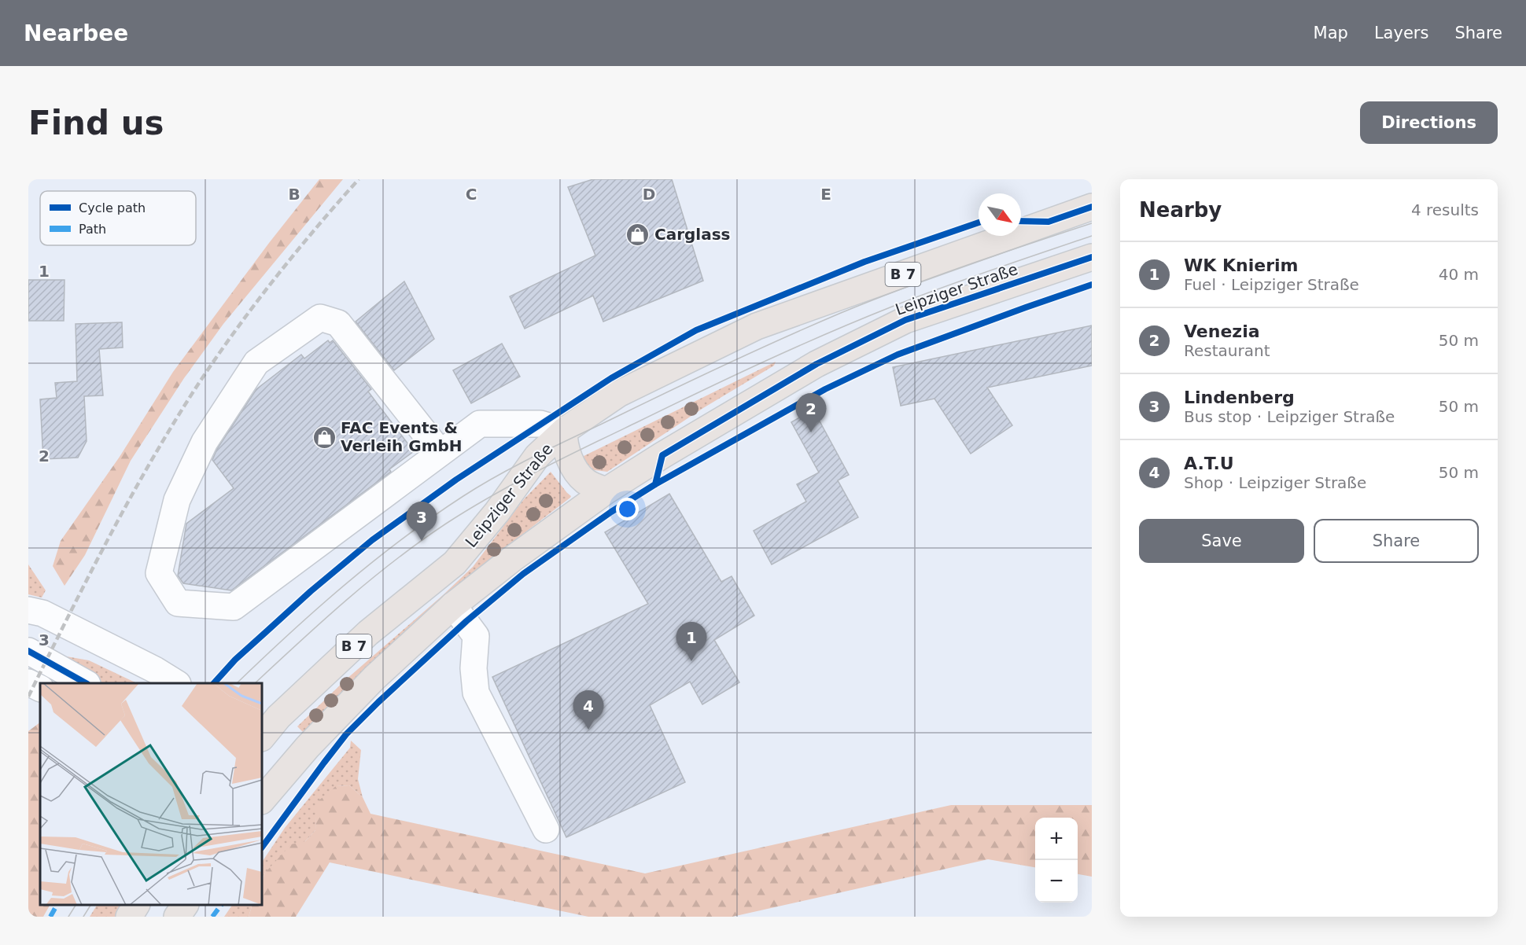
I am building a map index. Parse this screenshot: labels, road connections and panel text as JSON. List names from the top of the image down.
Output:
{
  "streets": {
    "main road": ["B 7", "Leipziger Straße"]
  },
  "places": {
    "shop": ["Carglass", "FAC Events & Verleih GmbH"]
  },
  "legend": ["Cycle path", "Path"],
  "north": "bottom right",
  "page": {
    "header": "Nearbee",
    "nav": ["Map", "Layers", "Share"],
    "buttons": [
      "Directions",
      ["Save", "Share"]
    ],
    "title": "Find us",
    "heading": ["Nearby", "4 results"],
    "list": [
      {
        "mark": "1",
        "name": "WK Knierim",
        "note": "Fuel · Leipziger Straße",
        "value": "40 m"
      },
      {
        "mark": "2",
        "name": "Venezia",
        "note": "Restaurant",
        "value": "50 m"
      },
      {
        "mark": "3",
        "name": "Lindenberg",
        "note": "Bus stop · Leipziger Straße",
        "value": "50 m"
      },
      {
        "mark": "4",
        "name": "A.T.U",
        "note": "Shop · Leipziger Straße",
        "value": "50 m"
      }
    ],
    "pins": [
      "2",
      "3",
      "1",
      "4"
    ],
    "map_buttons": ["+", "−"]
  },
  "grid": {
    "columns": [
      "B",
      "C",
      "D",
      "E"
    ],
    "rows": ["1", "2", "3"]
  }
}
